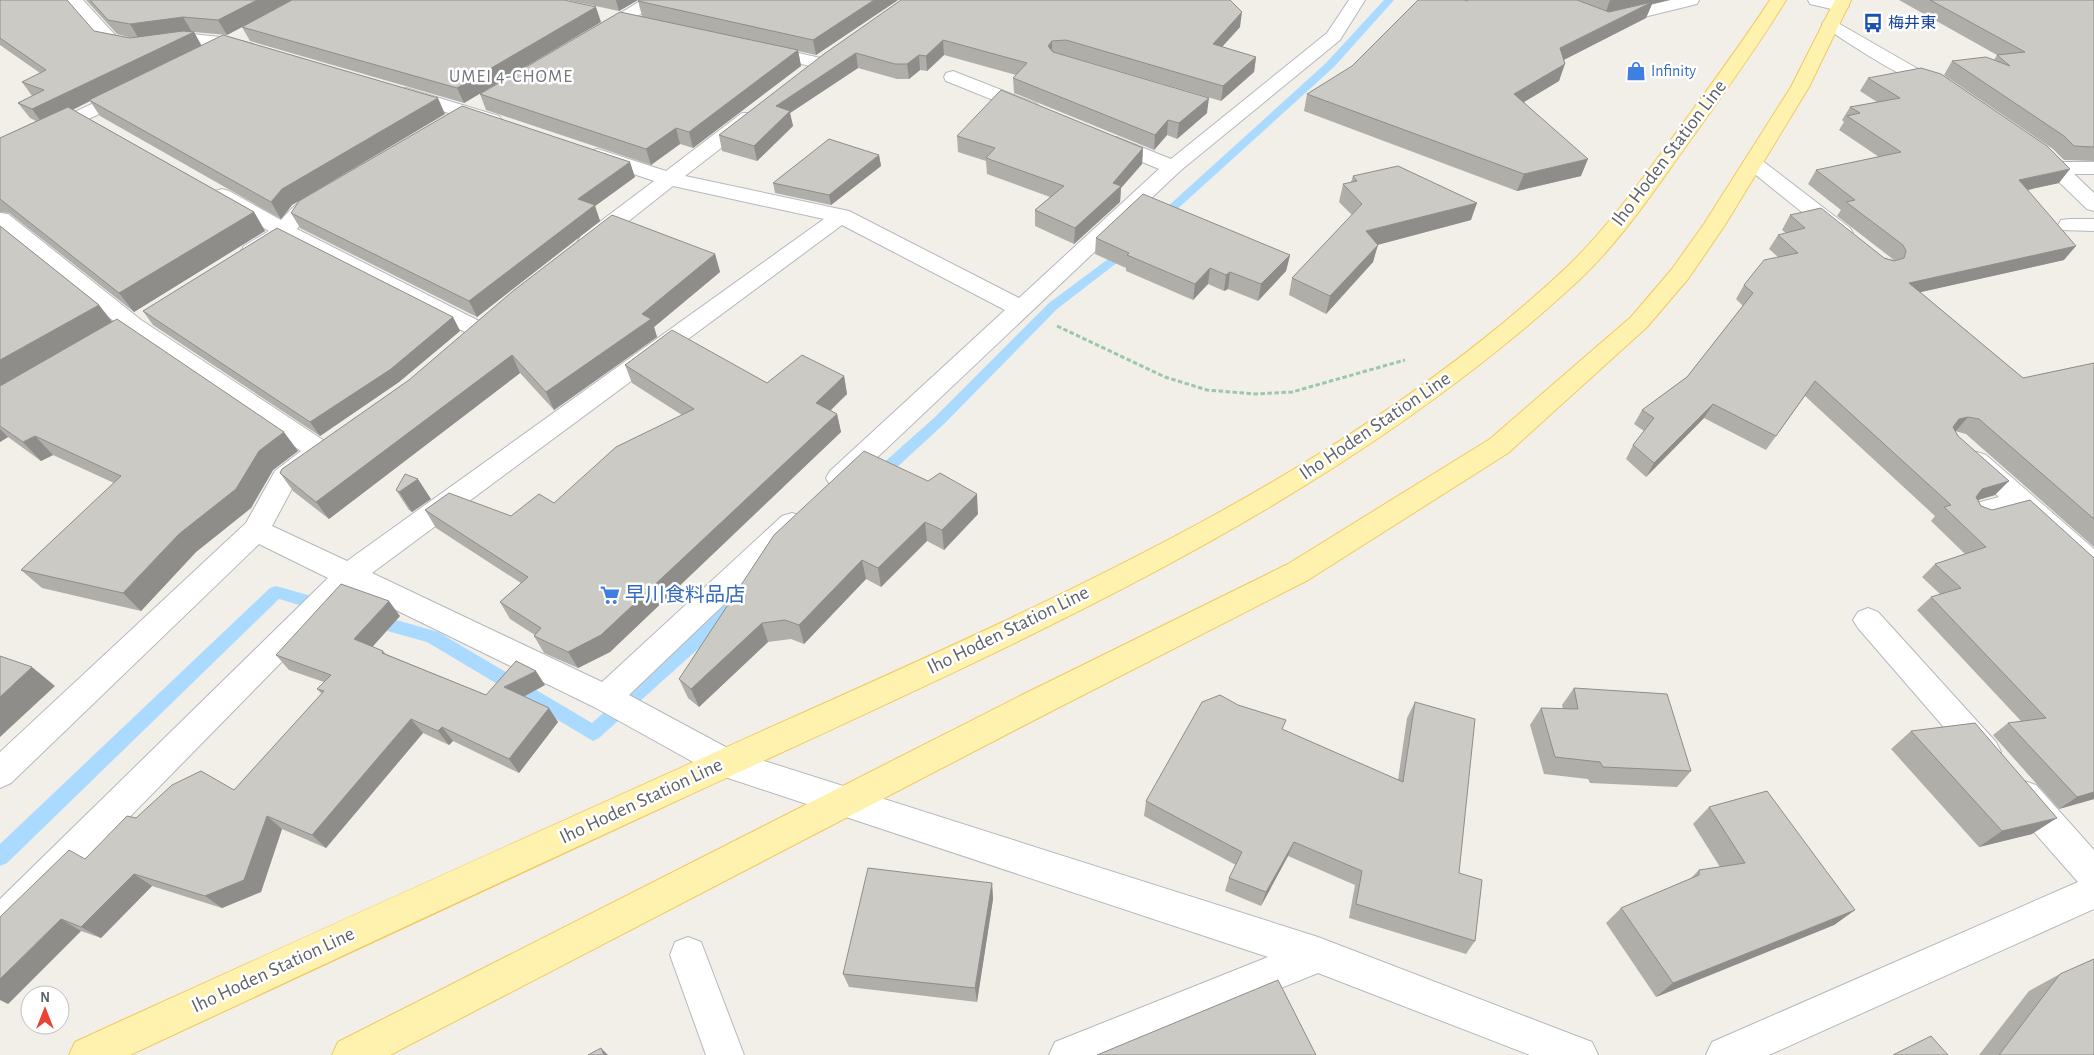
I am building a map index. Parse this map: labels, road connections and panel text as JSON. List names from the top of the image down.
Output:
{
  "streets": {
    "main road": ["Iho Hoden Station Line"]
  },
  "districts": ["UMEI 4-CHOME"],
  "places": {
    "bus stop": ["梅井東"],
    "shop": ["Infinity"],
    "supermarket": ["早川食料品店"]
  },
  "north": "top"
}
